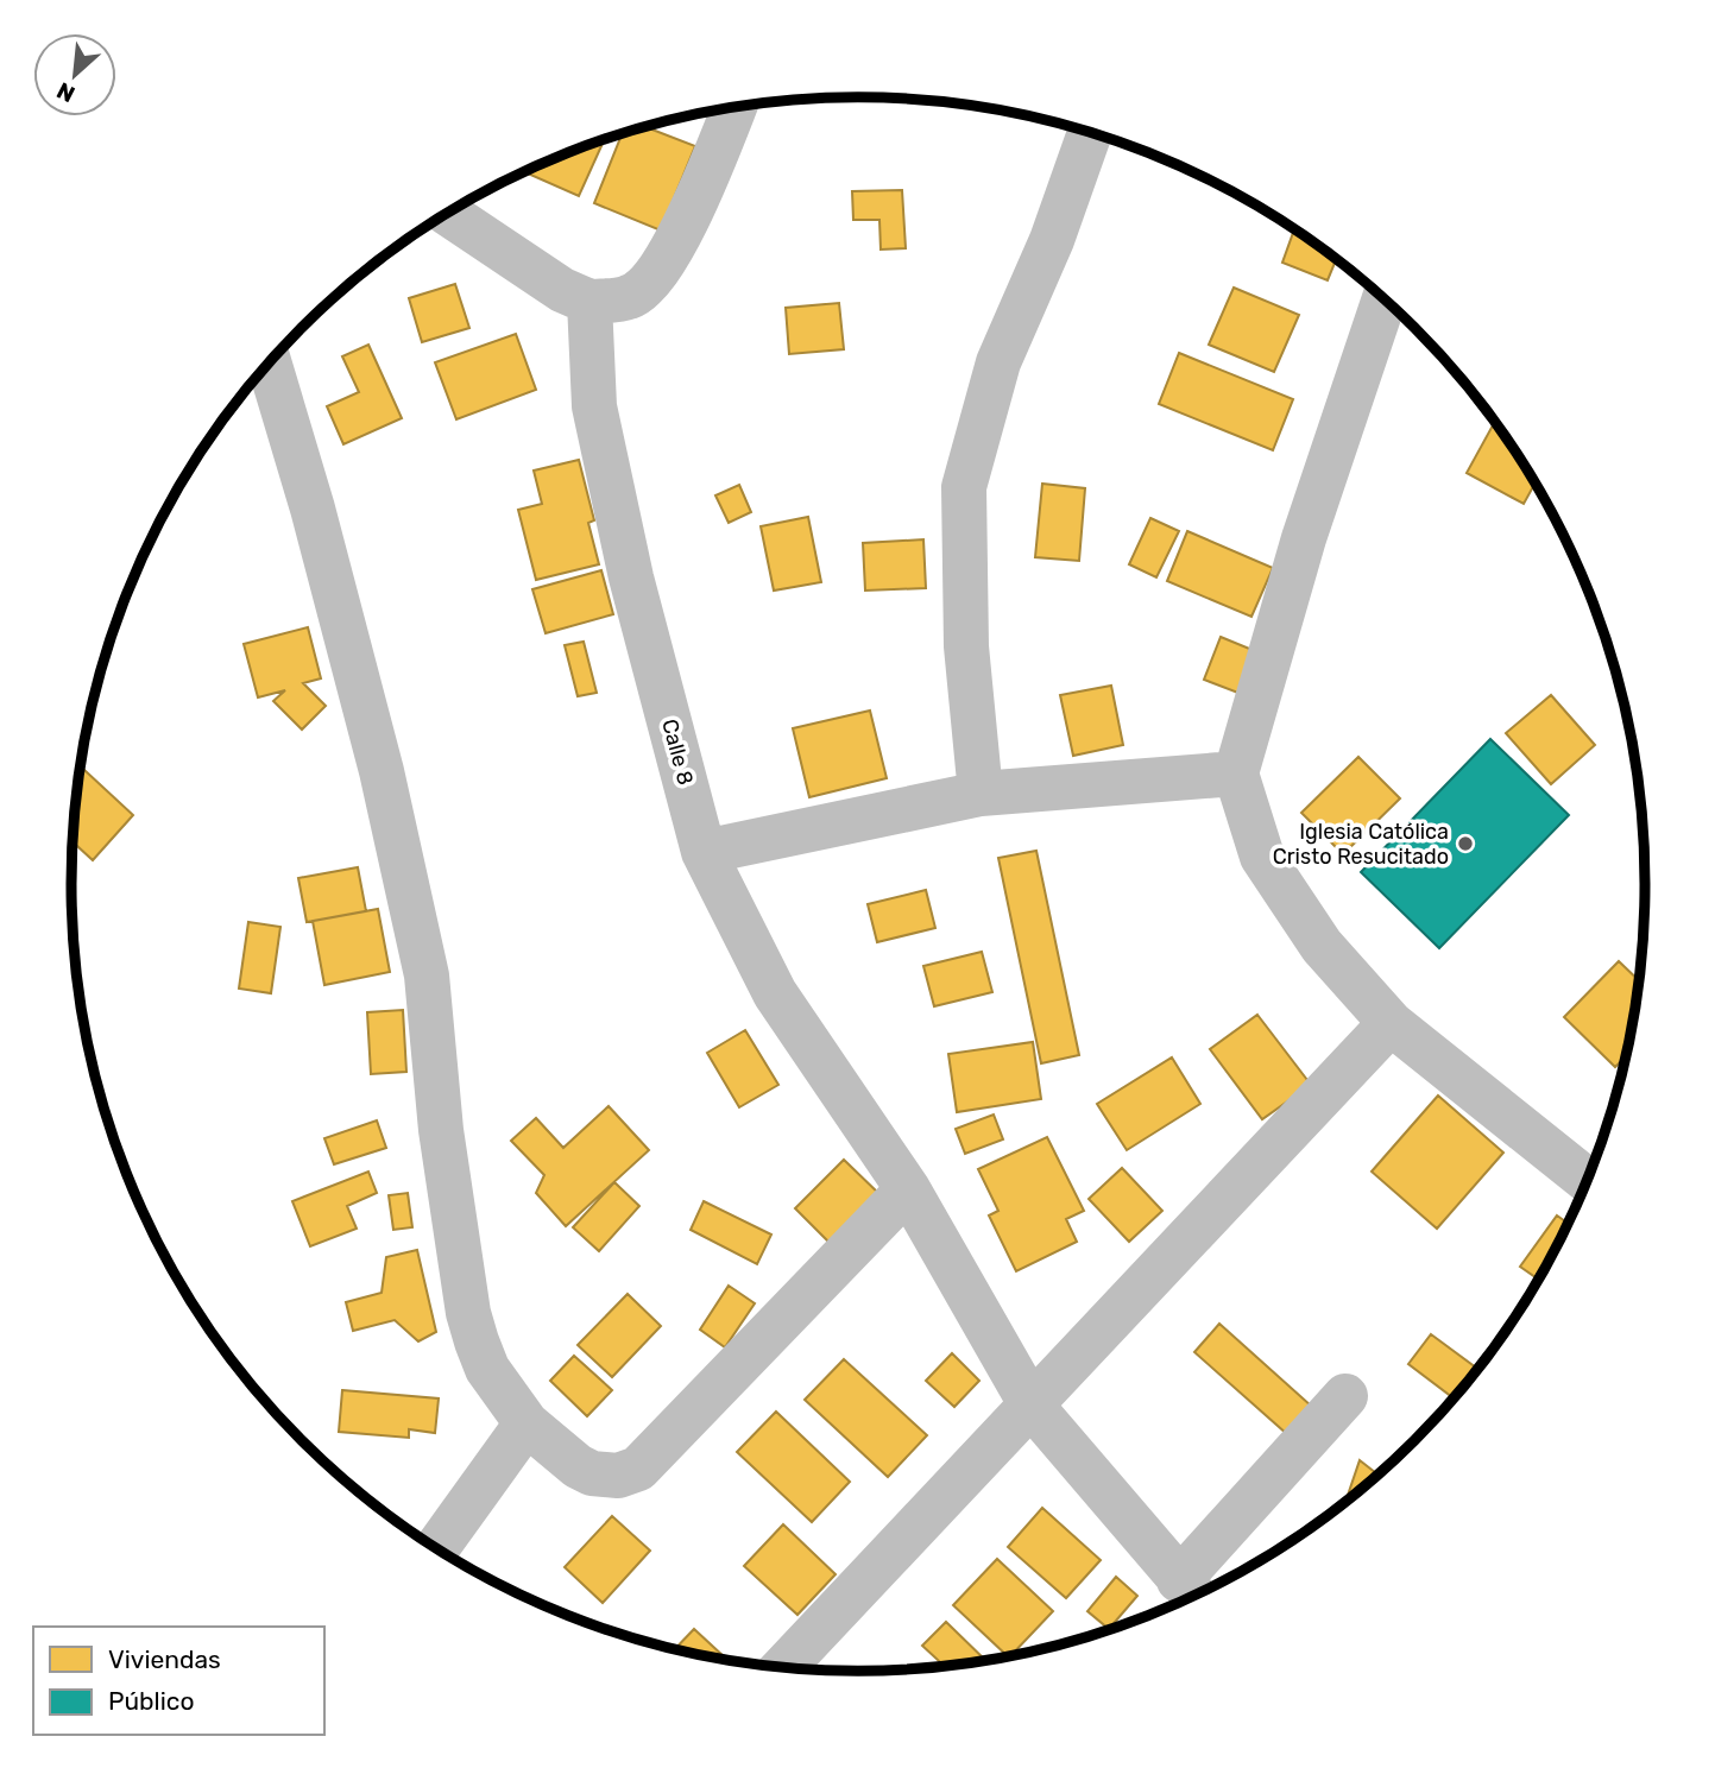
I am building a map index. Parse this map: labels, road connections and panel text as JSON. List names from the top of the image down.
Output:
{
  "streets": {
    "street": ["Calle 8"]
  },
  "places": ["Iglesia Católica Cristo Resucitado"],
  "legend": ["Viviendas", "Público"],
  "north": "bottom left"
}
